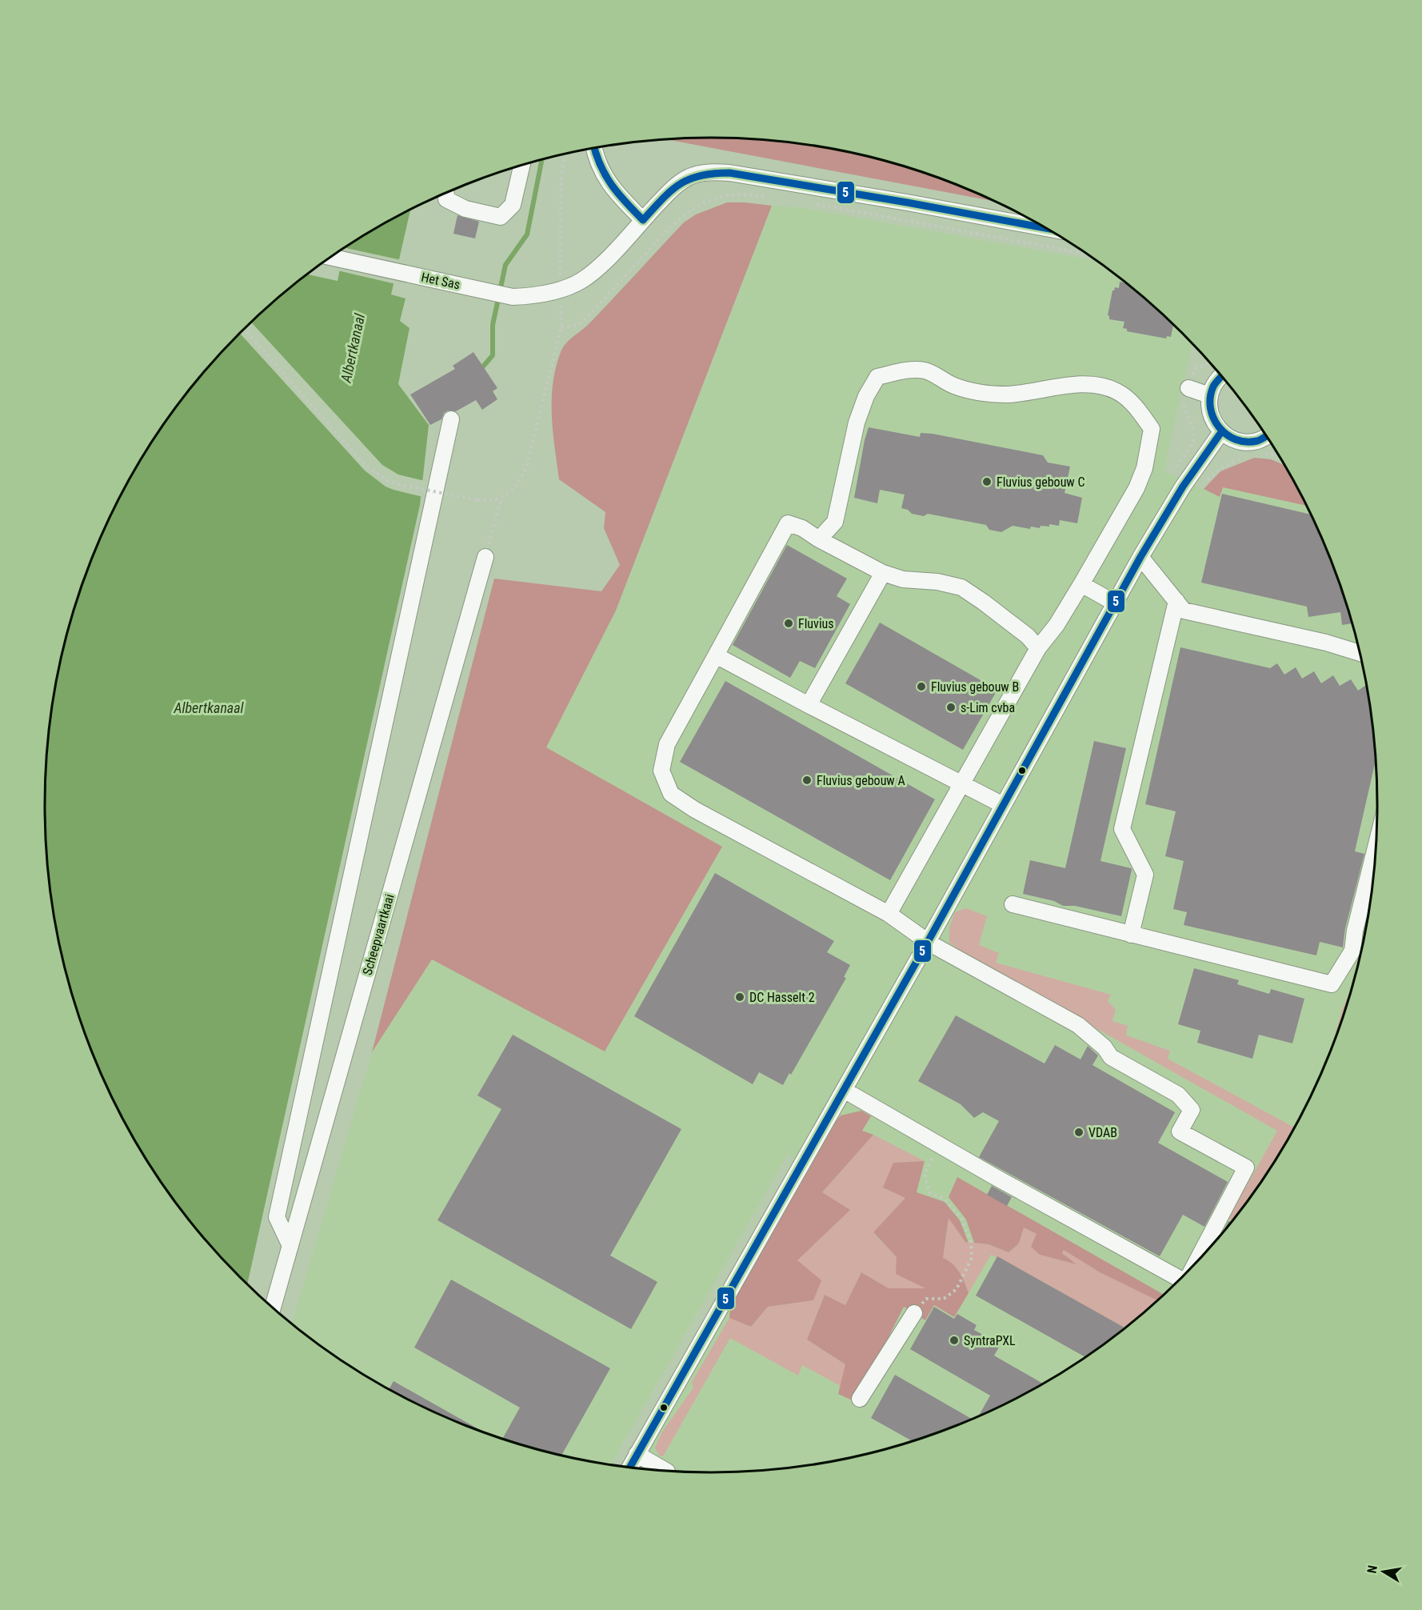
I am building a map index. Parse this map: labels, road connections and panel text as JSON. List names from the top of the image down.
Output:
{
  "streets": {
    "street": ["Het Sas", "Scheepvaartkaai"]
  },
  "water": ["Albertkanaal"],
  "places": [
    "Fluvius gebouw C",
    "Fluvius",
    "Fluvius gebouw B",
    "s-Lim cvba",
    "Fluvius gebouw A",
    "DC Hasselt 2",
    "VDAB",
    "SyntraPXL"
  ],
  "lines": ["transit line 5"],
  "north": "left"
}
